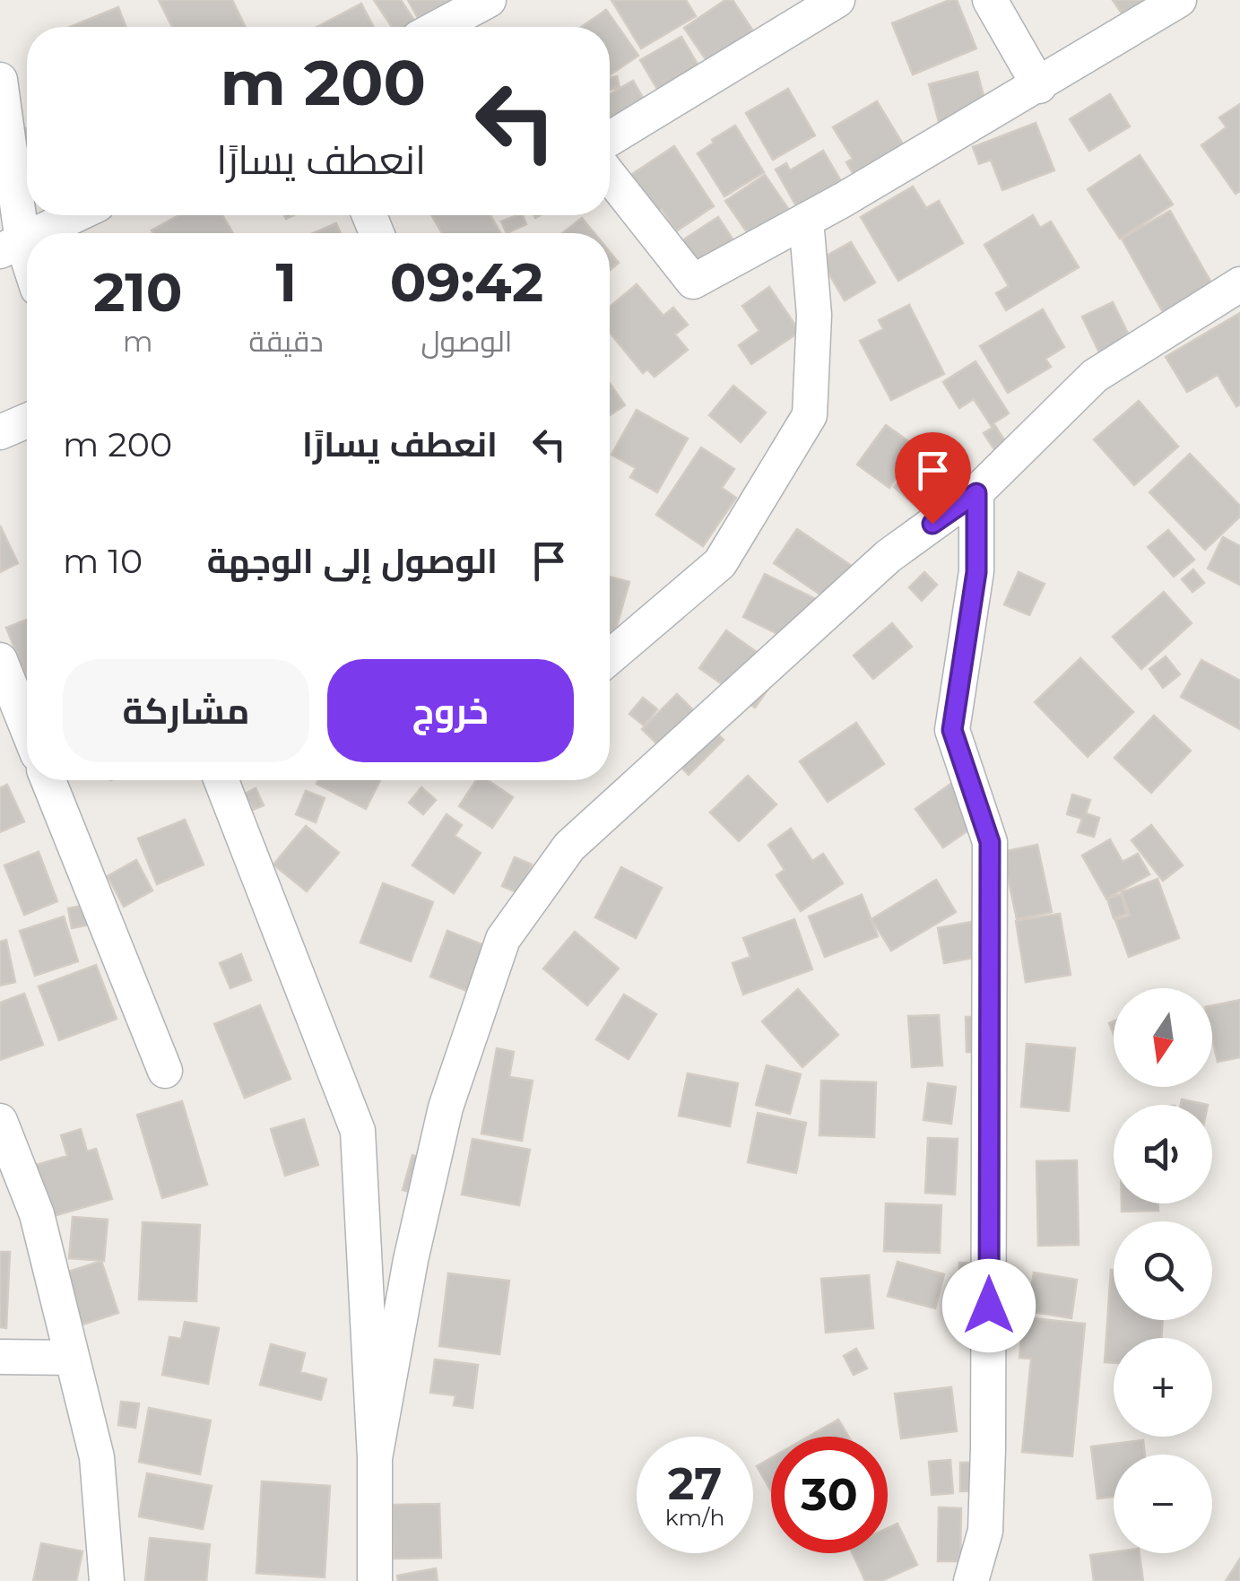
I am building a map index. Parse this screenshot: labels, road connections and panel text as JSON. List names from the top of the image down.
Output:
{
  "north": "bottom",
  "page": {
    "turn": ["200 m", "انعطف يسارًا"],
    "eta": [
      "09:42",
      "الوصول",
      "1",
      "دقيقة",
      "210",
      "m"
    ],
    "list": [
      {
        "name": "انعطف يسارًا",
        "value": "200 m"
      },
      {
        "name": "الوصول إلى الوجهة",
        "value": "10 m"
      }
    ],
    "buttons": ["خروج", "مشاركة"],
    "map_buttons": ["+", "−"],
    "speed": "27 km/h",
    "limit": "30"
  }
}
